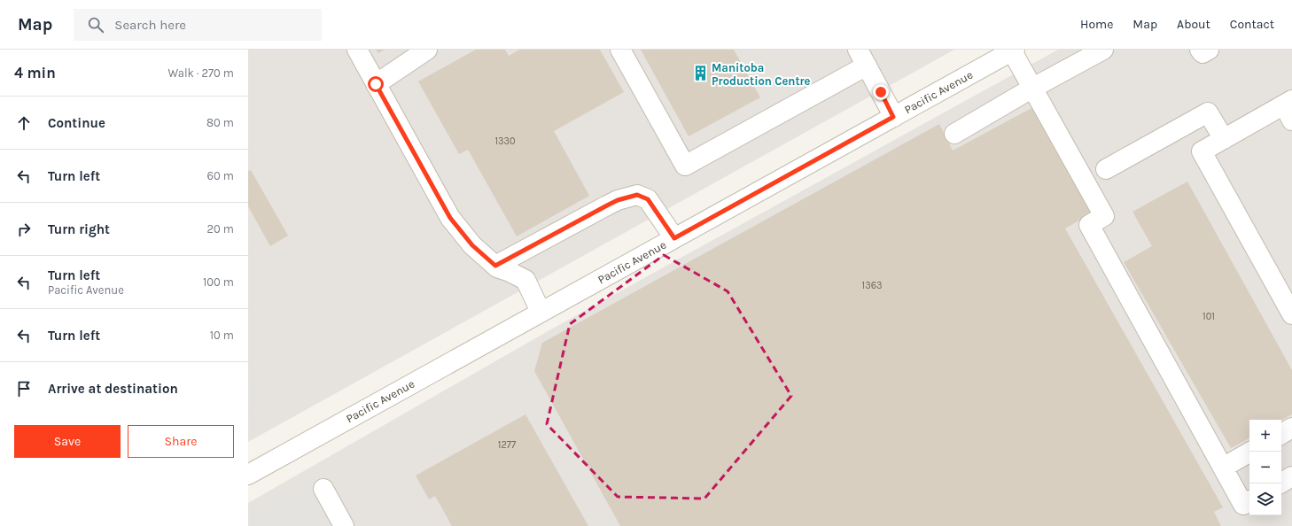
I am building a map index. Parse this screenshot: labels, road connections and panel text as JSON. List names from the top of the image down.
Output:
{
  "streets": {
    "street": ["Pacific Avenue"]
  },
  "places": {
    "building": ["Manitoba Production Centre"]
  },
  "house_numbers": [
    "1330",
    "1363",
    "101",
    "1277"
  ],
  "page": {
    "header": "Map",
    "search": "Search here",
    "nav": [
      "Home",
      "Map",
      "About",
      "Contact"
    ],
    "heading": ["4 min", "Walk · 270 m"],
    "list": [
      ["Continue", "80 m"],
      ["Turn left", "60 m"],
      ["Turn right", "20 m"],
      ["Turn left", "Pacific Avenue", "100 m"],
      ["Turn left", "10 m"],
      "Arrive at destination"
    ],
    "buttons": ["Save", "Share"],
    "map_buttons": ["+", "−"]
  }
}
